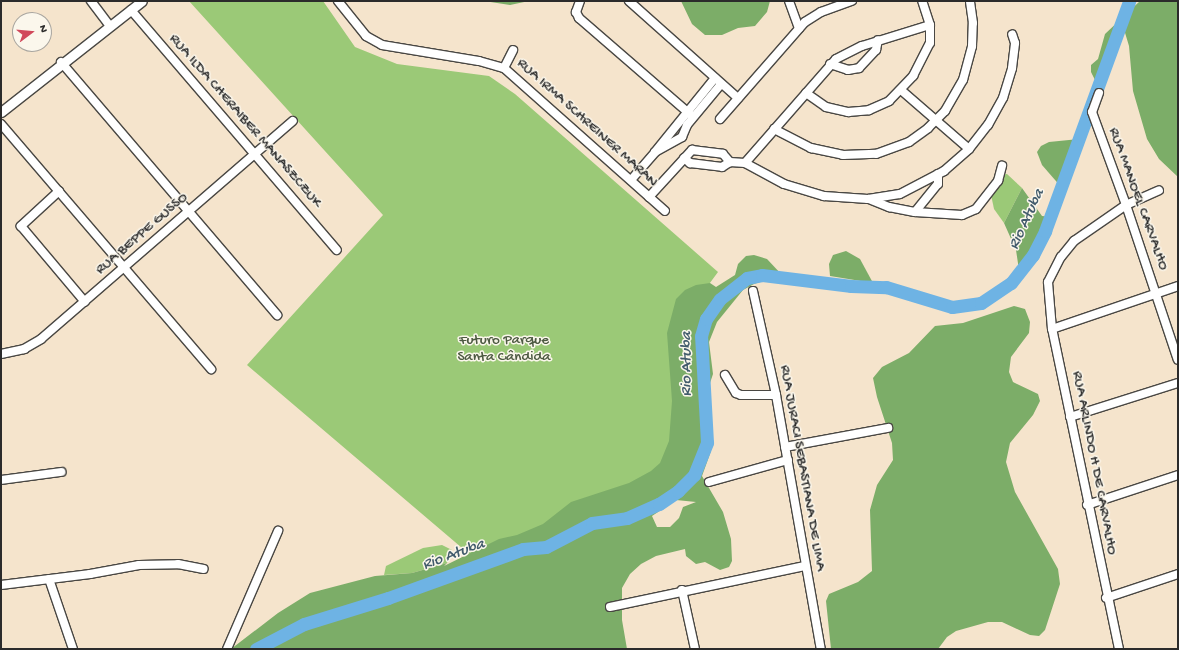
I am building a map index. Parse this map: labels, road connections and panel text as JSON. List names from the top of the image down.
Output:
{
  "streets": {
    "street": [
      "RUA ILDA CHERAIBER MANASZCZUK",
      "RUA IRMA SCHREINER MARAN",
      "RUA MANOEL CARVALHO",
      "RUA BEPPE GUSSO",
      "RUA ARLINDO H DE CARVALHO",
      "RUA JURACI SEBASTIANA DE LIMA"
    ]
  },
  "crossings": [
    ["RUA ILDA CHERAIBER MANASZCZUK", "RUA BEPPE GUSSO"],
    ["RUA MANOEL CARVALHO", "RUA ARLINDO H DE CARVALHO"]
  ],
  "water": ["Rio Atuba"],
  "parks": ["Futuro Parque Santa Cândida"],
  "north": "right"
}
